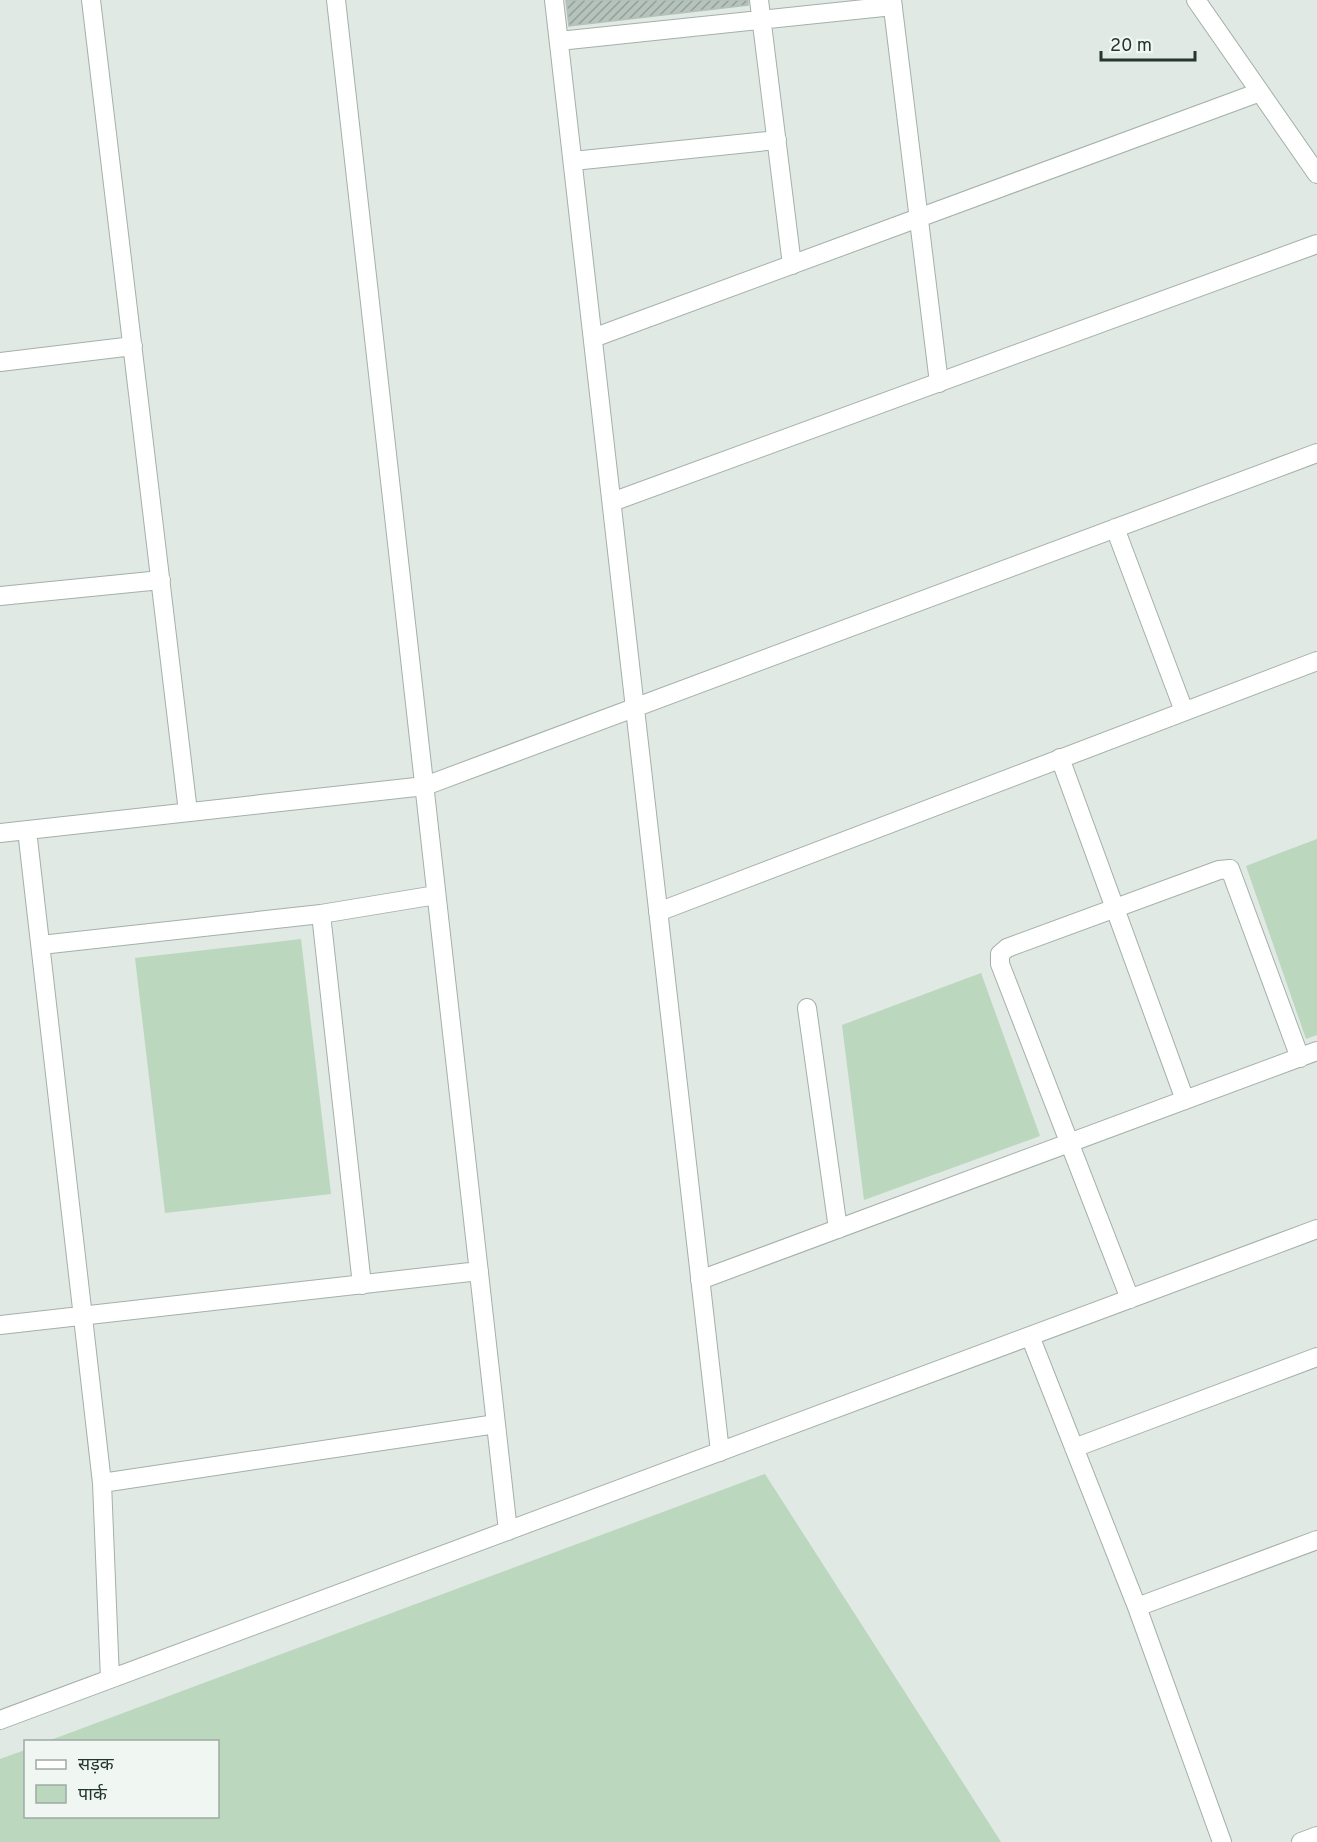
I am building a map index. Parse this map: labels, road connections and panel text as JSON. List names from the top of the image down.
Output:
{
  "legend": ["सड़क", "पार्क"],
  "scale_bar": "20 m"
}
